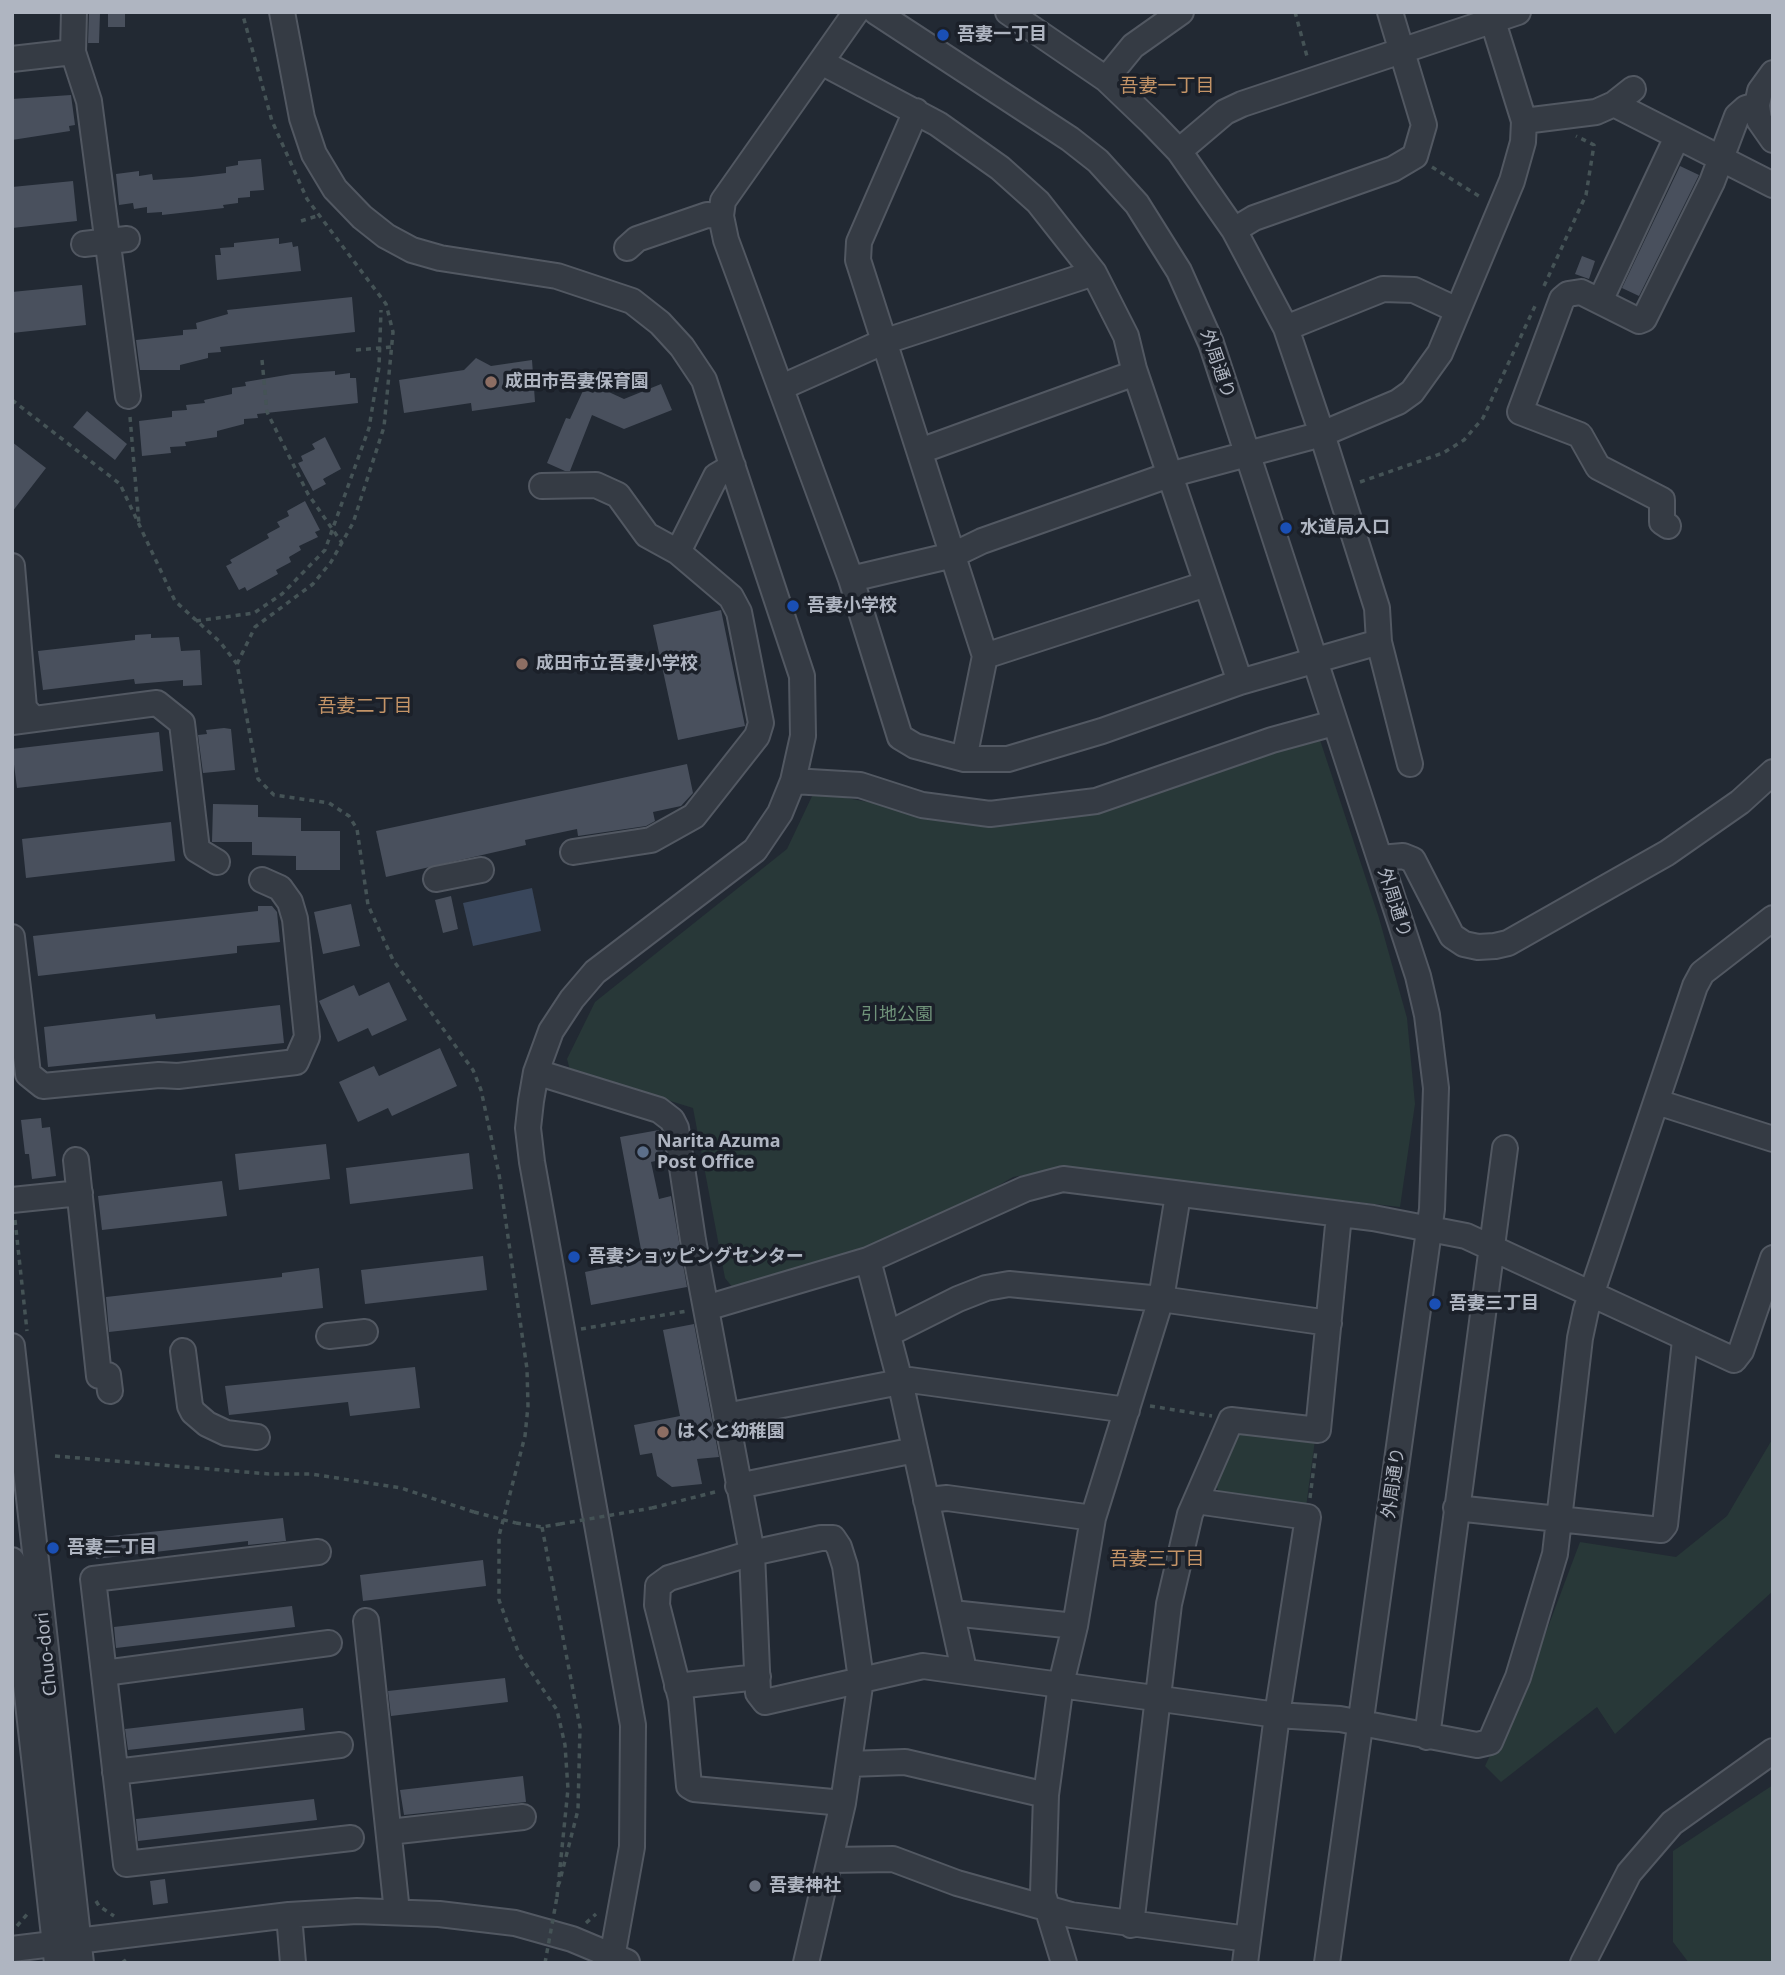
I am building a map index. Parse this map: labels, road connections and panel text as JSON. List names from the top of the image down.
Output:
{
  "streets": {
    "street": ["外周通り", "Chuo-dori"]
  },
  "districts": ["吾妻一丁目", "吾妻二丁目", "吾妻三丁目"],
  "parks": ["引地公園"],
  "places": [
    "吾妻一丁目",
    "成田市吾妻保育園",
    "水道局入口",
    "吾妻小学校",
    "成田市立吾妻小学校",
    "Narita Azuma Post Office",
    "吾妻ショッピングセンター",
    "吾妻三丁目",
    "はくと幼稚園",
    "吾妻二丁目",
    "吾妻神社"
  ]
}
